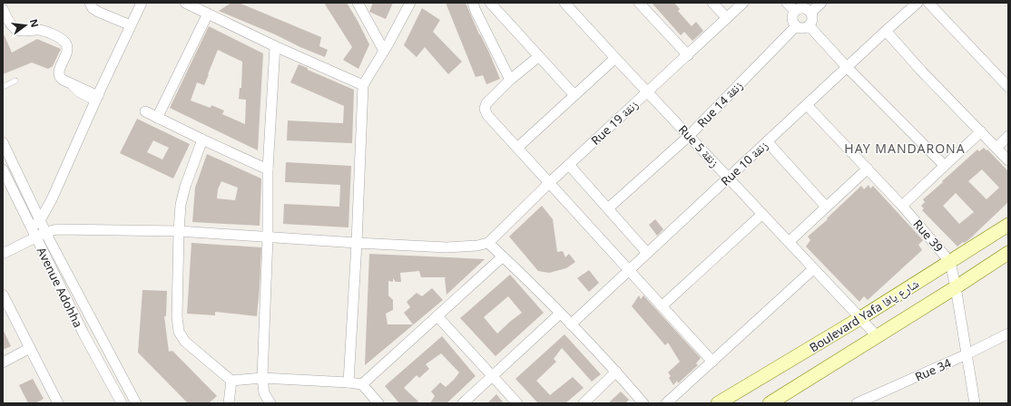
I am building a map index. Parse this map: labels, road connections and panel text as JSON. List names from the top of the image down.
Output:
{
  "streets": {
    "street": [
      "Rue 14 زنقة",
      "Rue 19 زنقة",
      "Rue 5 زنقة",
      "Rue 10 زنقة",
      "Rue 39",
      "Avenue Adohha",
      "Boulevard Yafa شارع يافا",
      "Rue 34"
    ]
  },
  "crossings": [
    ["Rue 14 زنقة", "Rue 5 زنقة"],
    ["Rue 19 زنقة", "Rue 5 زنقة"],
    ["Rue 5 زنقة", "Rue 10 زنقة"],
    ["Rue 5 زنقة", "Boulevard Yafa شارع يافا"],
    ["Rue 10 زنقة", "Rue 39"],
    ["Rue 39", "Boulevard Yafa شارع يافا"],
    ["Rue 39", "Rue 34"]
  ],
  "districts": ["HAY MANDARONA"],
  "north": "right"
}
